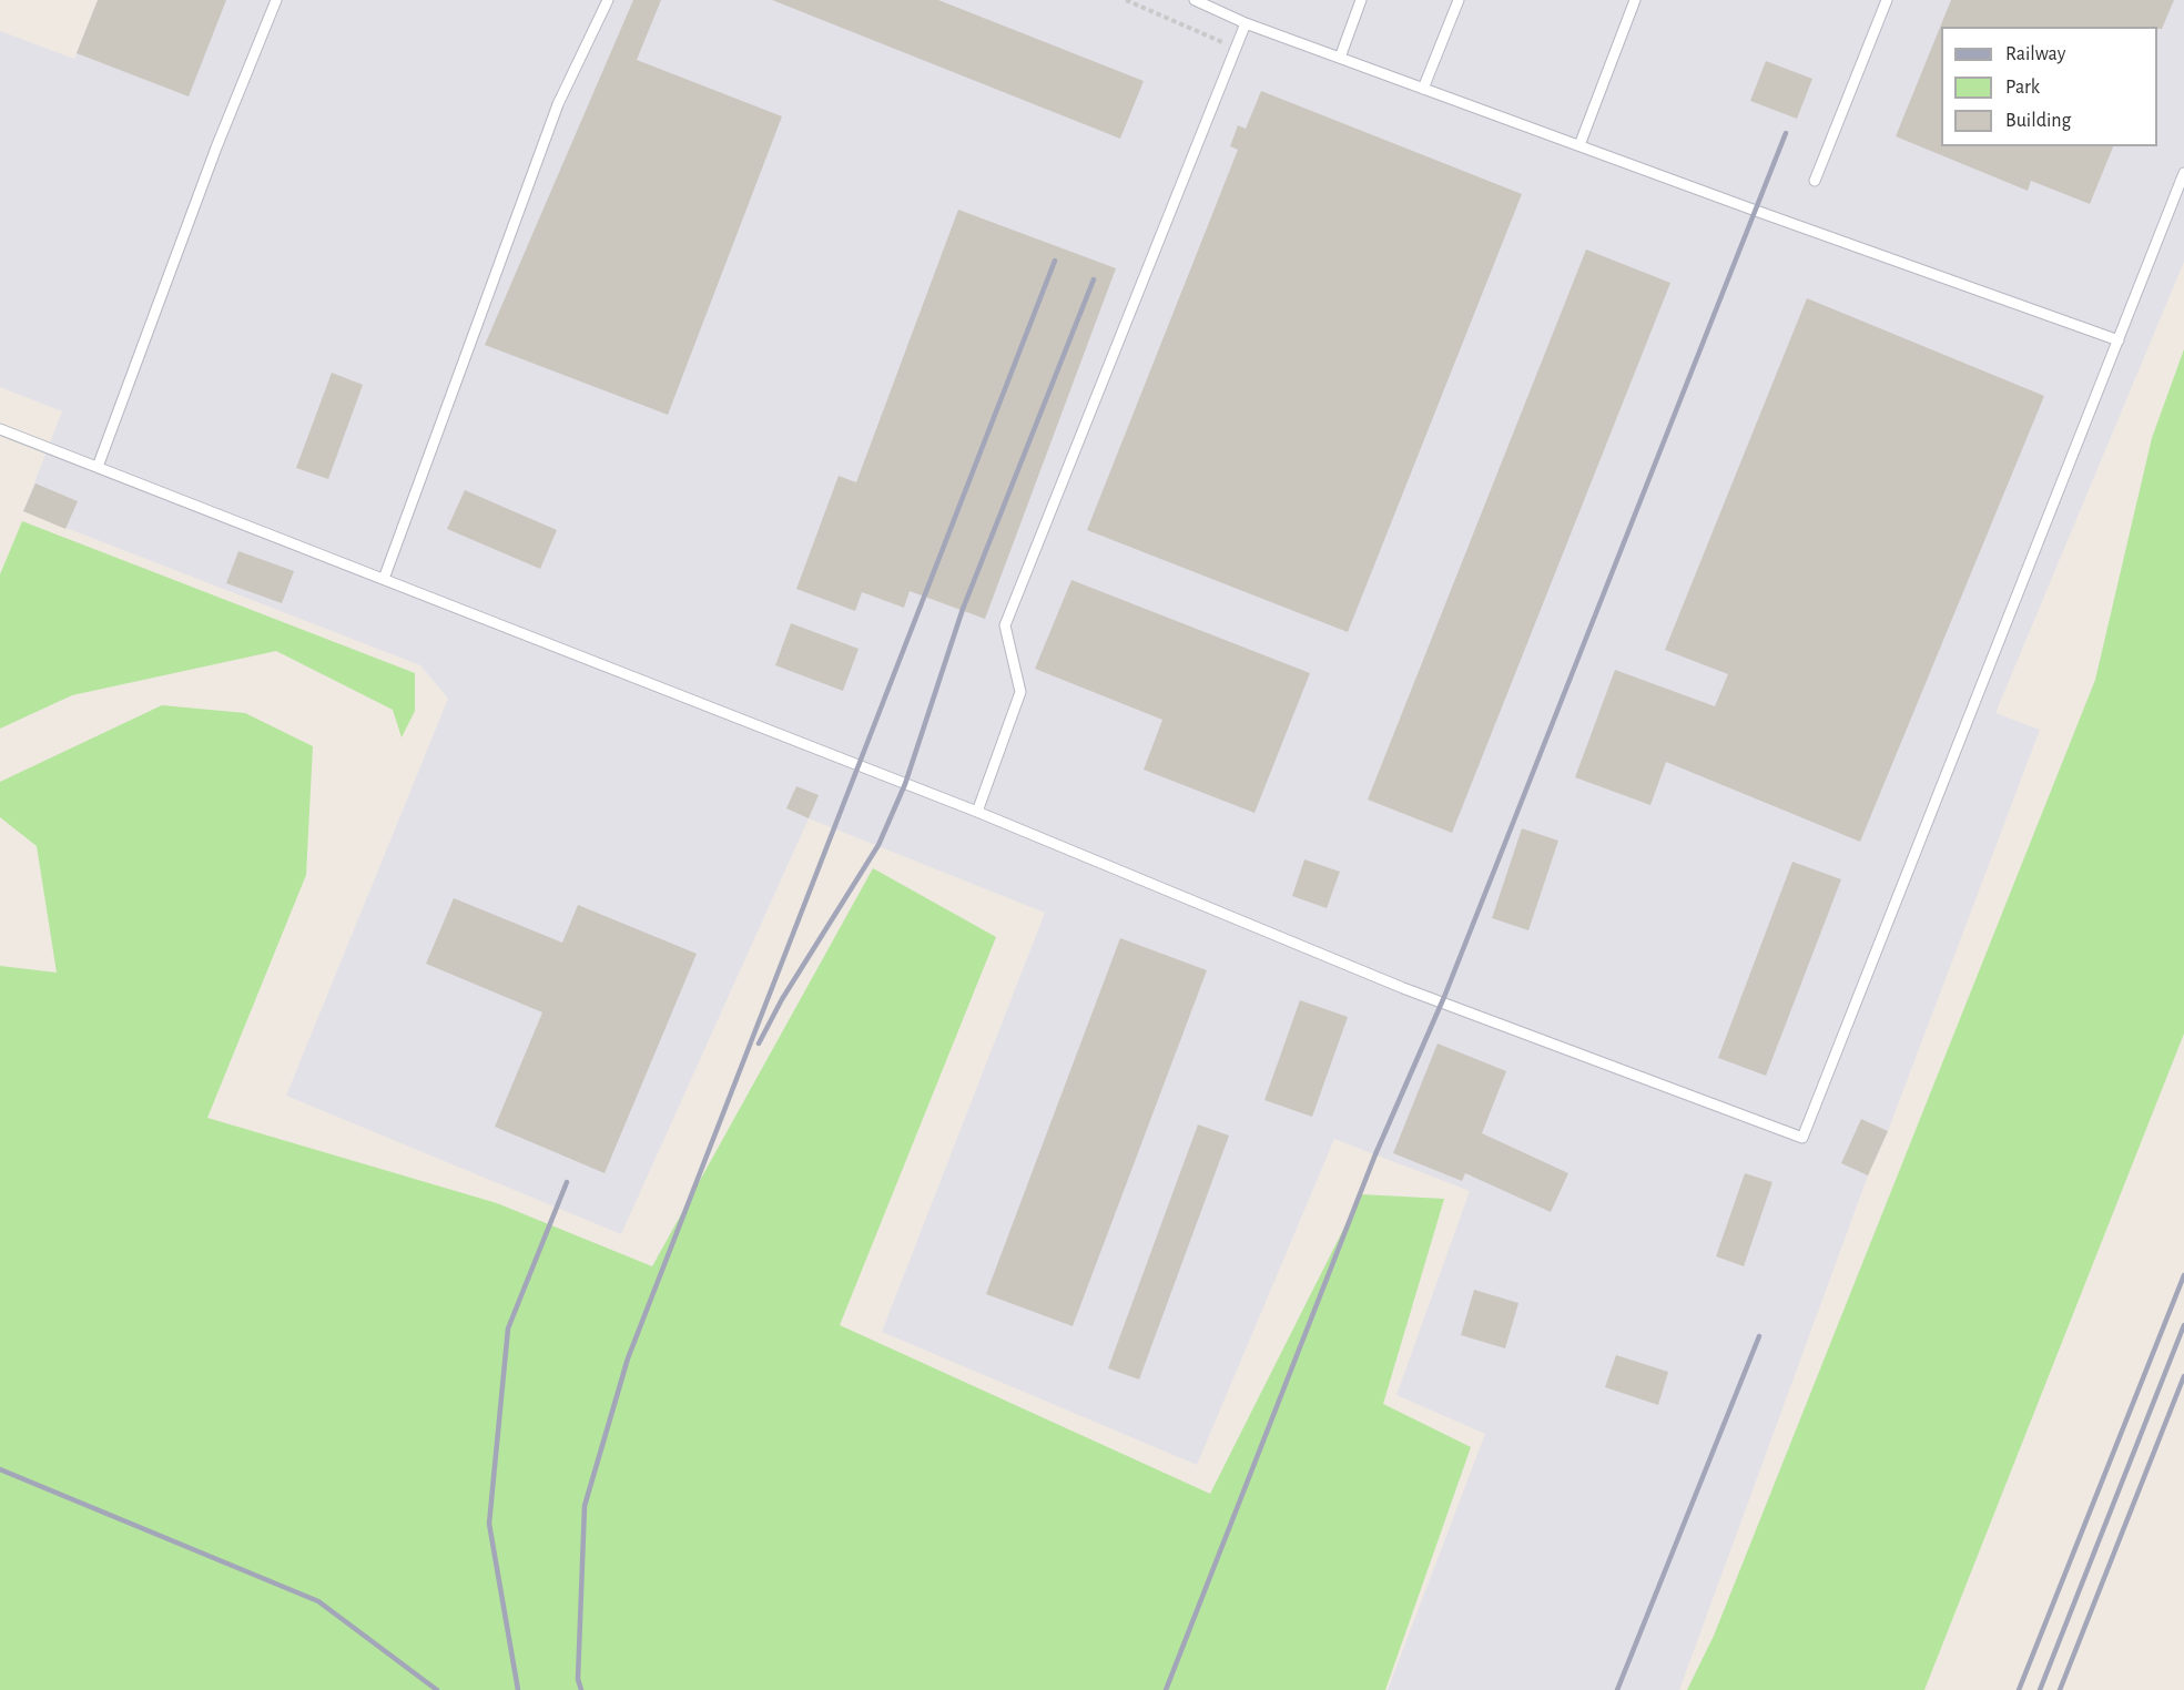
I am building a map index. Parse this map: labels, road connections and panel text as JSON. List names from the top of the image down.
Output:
{
  "legend": ["Railway", "Park", "Building"]
}
